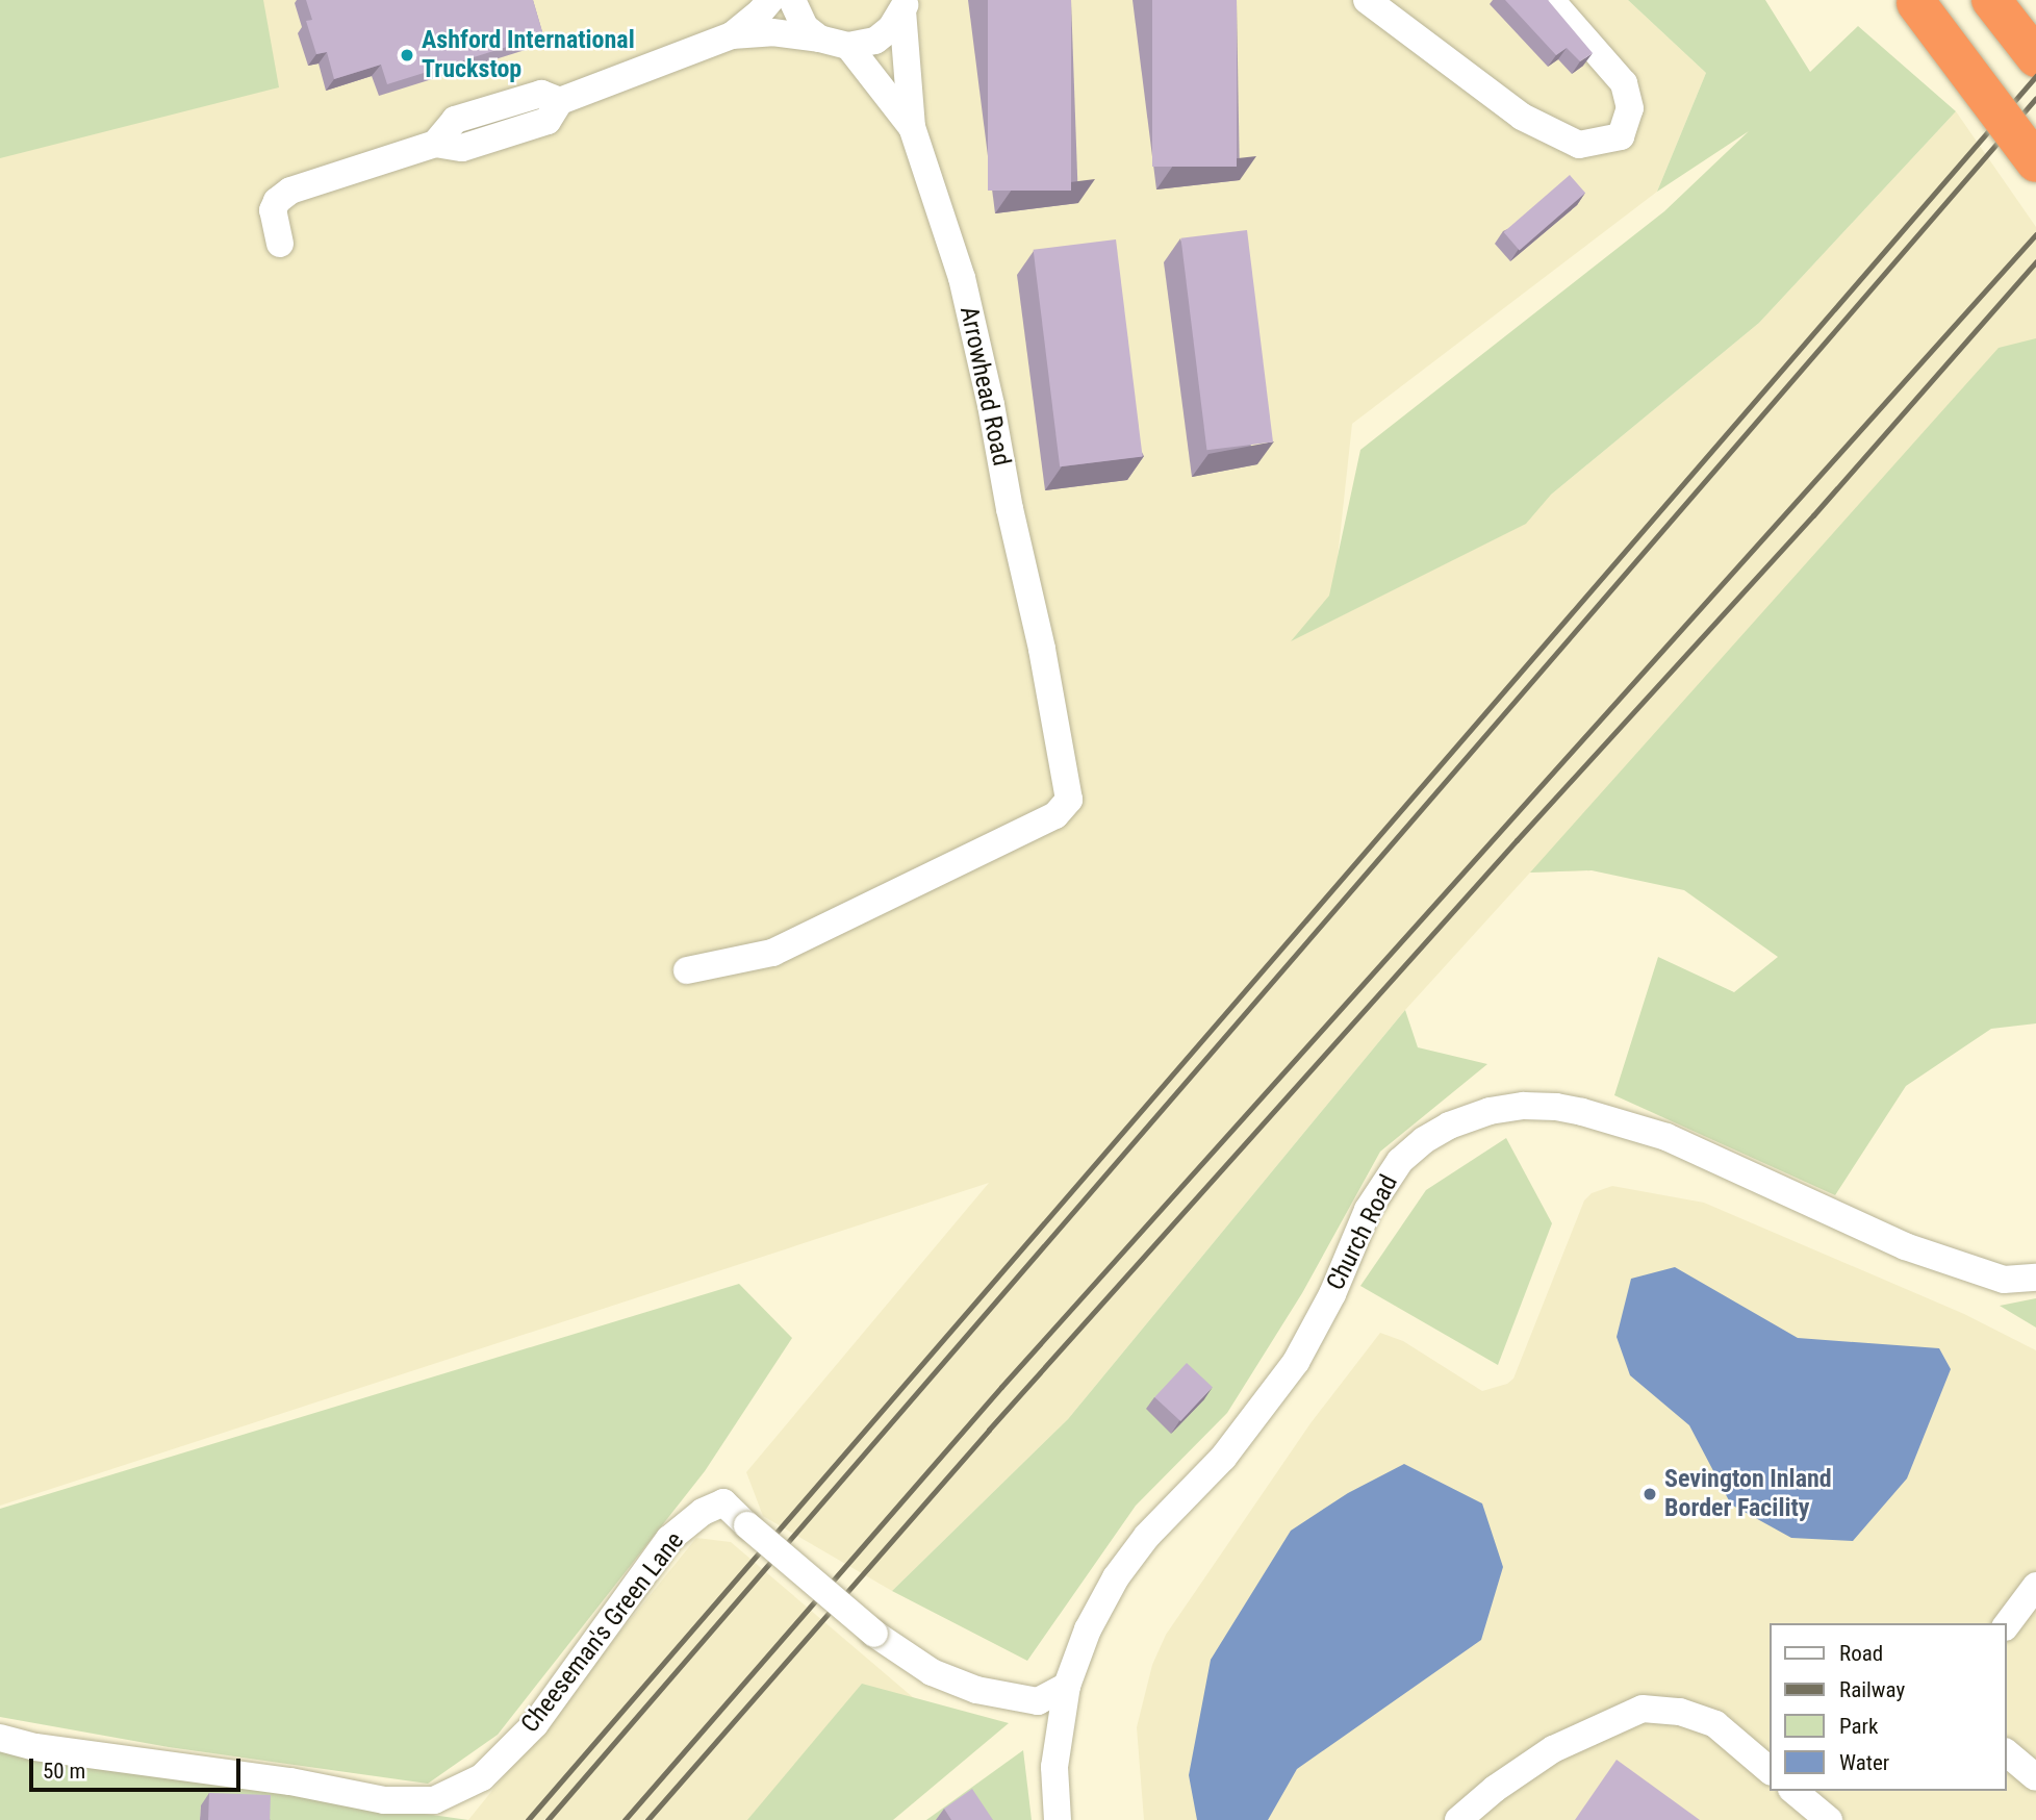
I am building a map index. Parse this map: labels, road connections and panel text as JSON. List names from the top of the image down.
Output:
{
  "streets": {
    "street": ["Arrowhead Road", "Church Road", "Cheeseman's Green Lane"]
  },
  "crossings": [
    ["Church Road", "Cheeseman's Green Lane"]
  ],
  "places": ["Ashford International Truckstop", "Sevington Inland Border Facility"],
  "legend": [
    "Road",
    "Railway",
    "Park",
    "Water"
  ],
  "scale_bar": "50 m"
}
